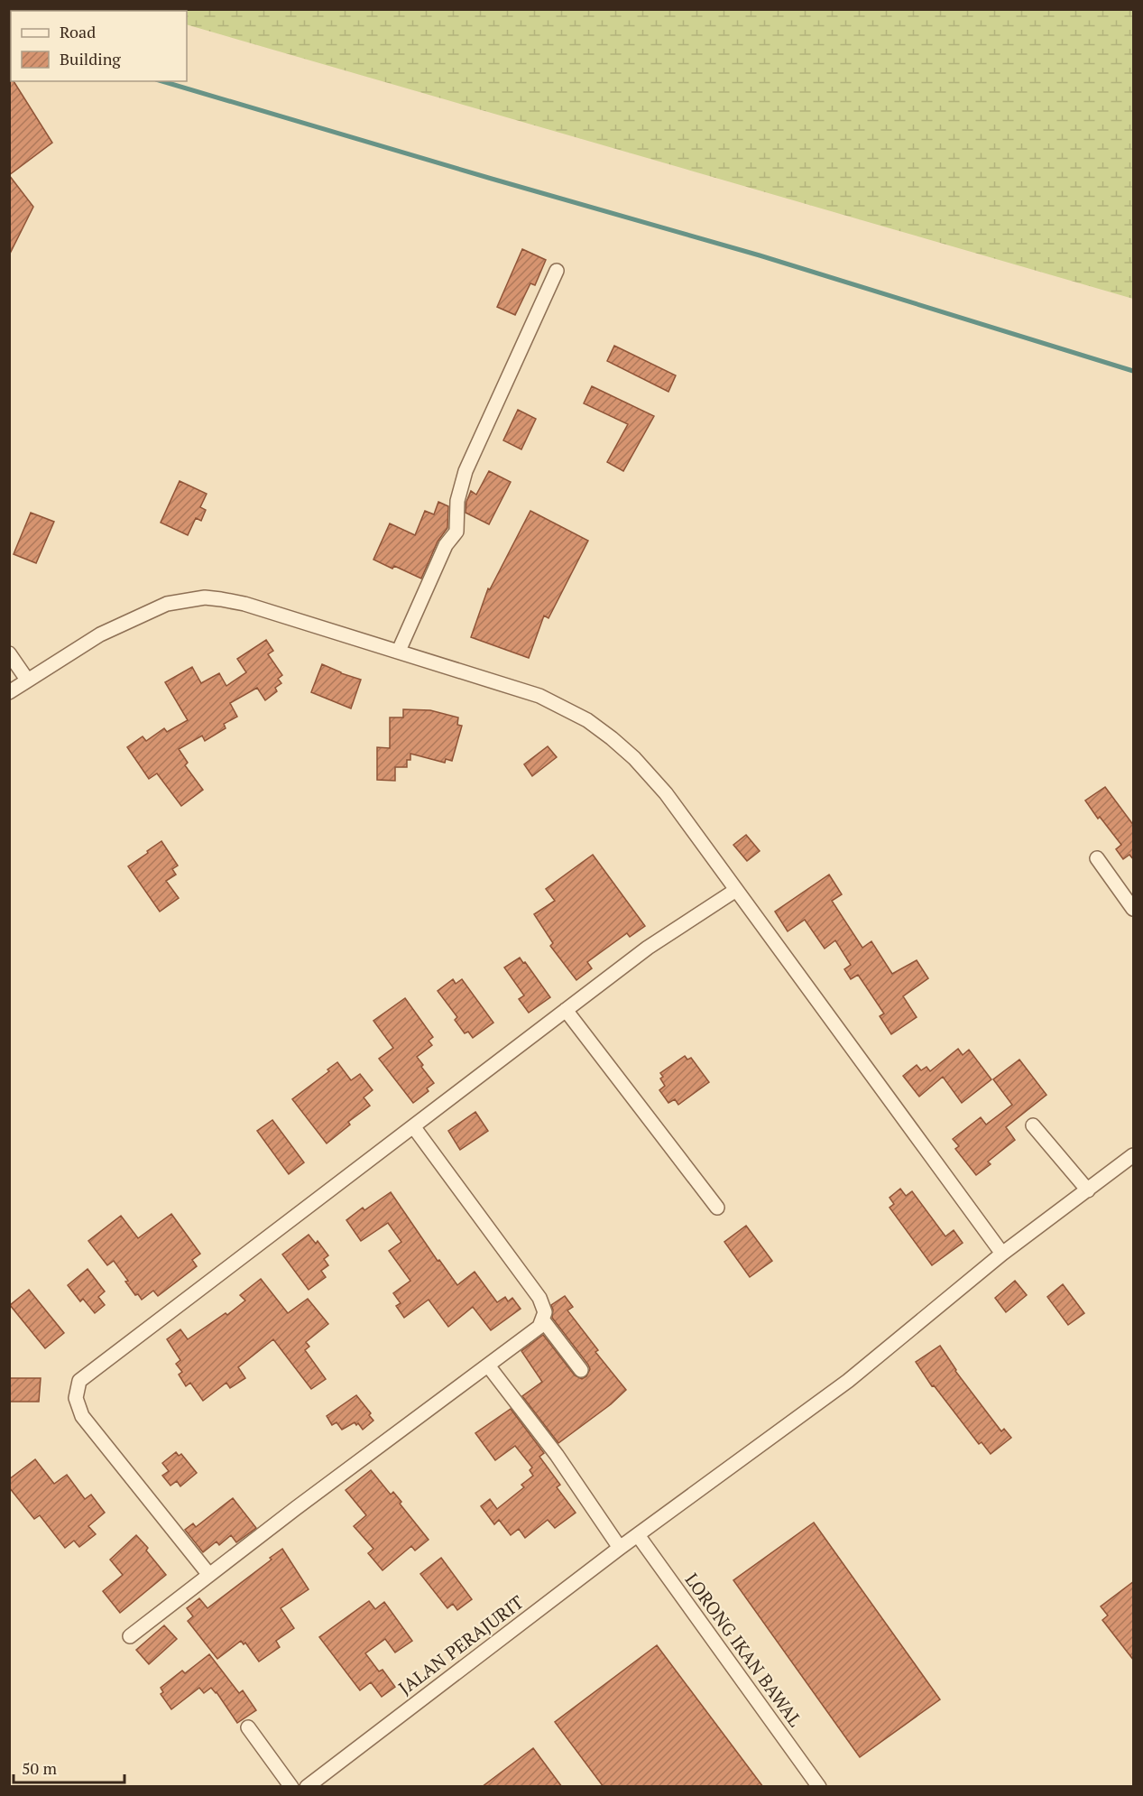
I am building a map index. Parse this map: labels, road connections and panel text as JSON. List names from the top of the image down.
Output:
{
  "streets": {
    "street": ["JALAN PERAJURIT", "LORONG IKAN BAWAL"]
  },
  "crossings": [
    ["JALAN PERAJURIT", "LORONG IKAN BAWAL"]
  ],
  "legend": ["Road", "Building"],
  "scale_bar": "50 m"
}
